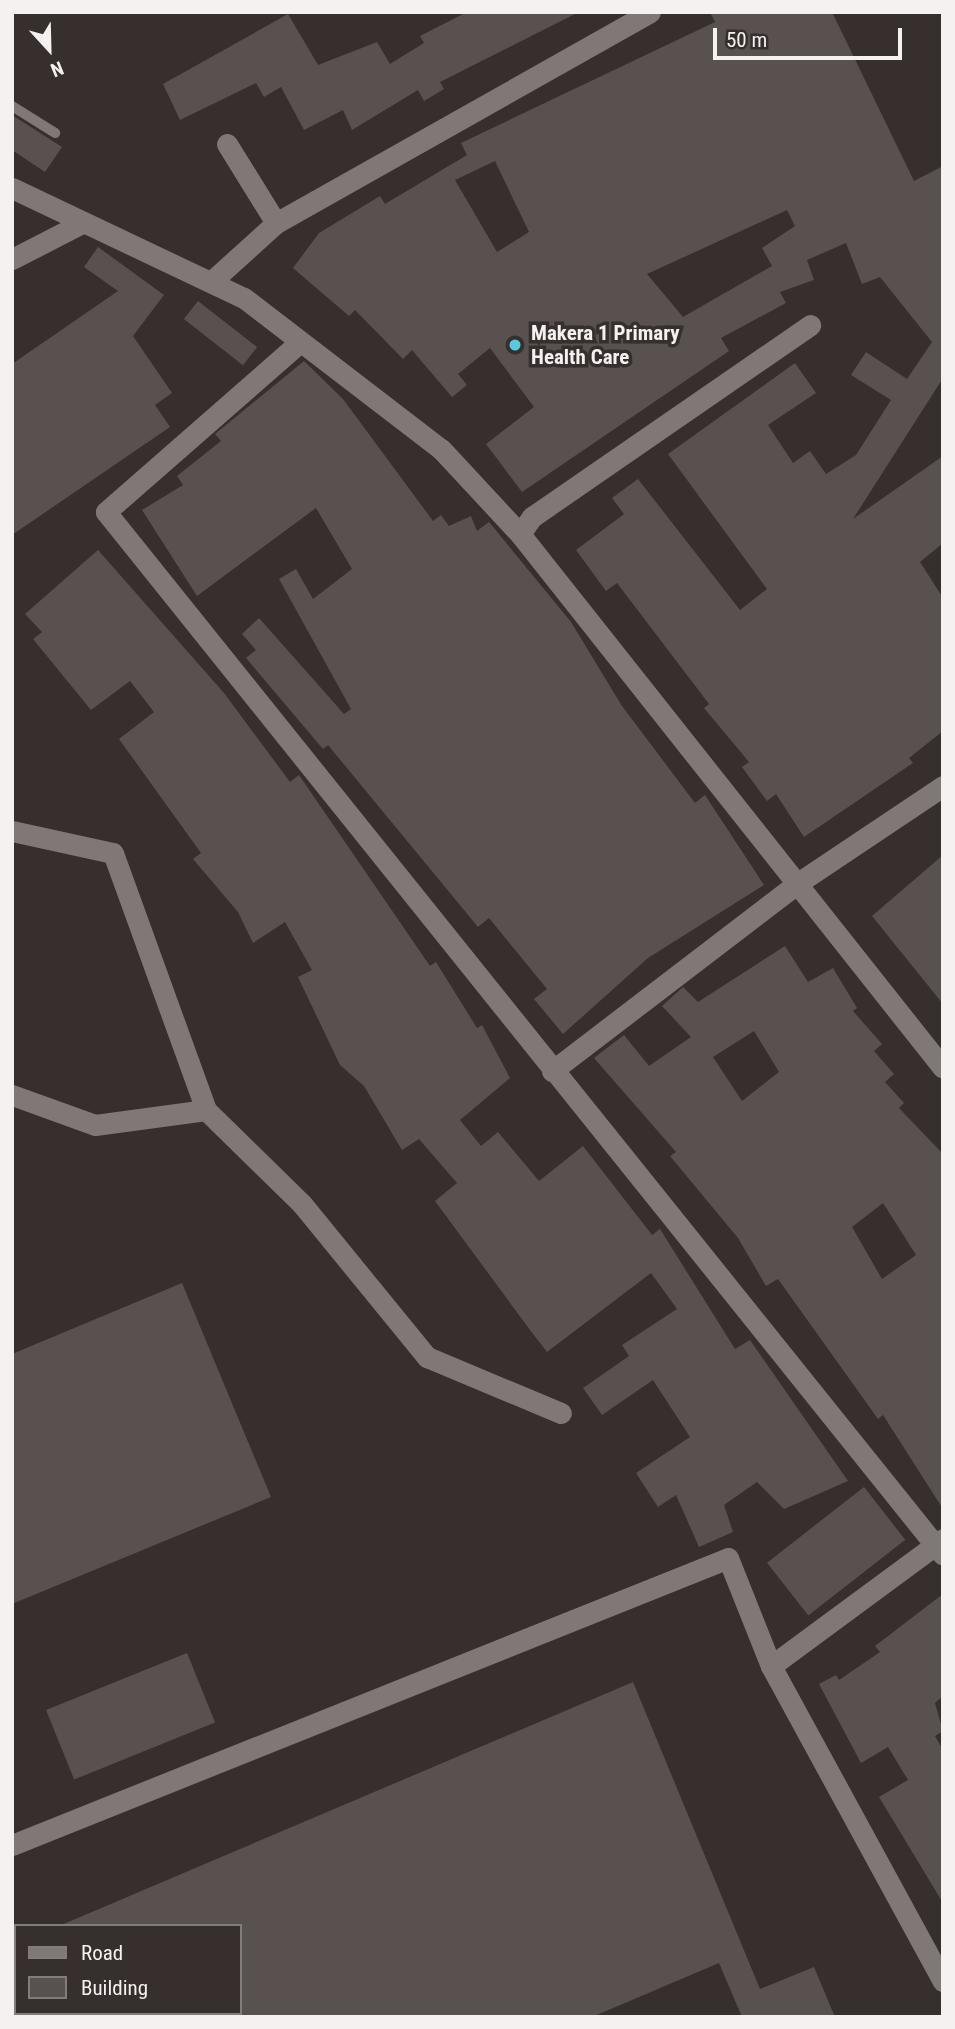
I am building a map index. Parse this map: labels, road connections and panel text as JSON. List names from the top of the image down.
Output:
{
  "places": ["Makera 1 Primary Health Care"],
  "legend": ["Road", "Building"],
  "scale_bar": "50 m",
  "north": "bottom"
}
